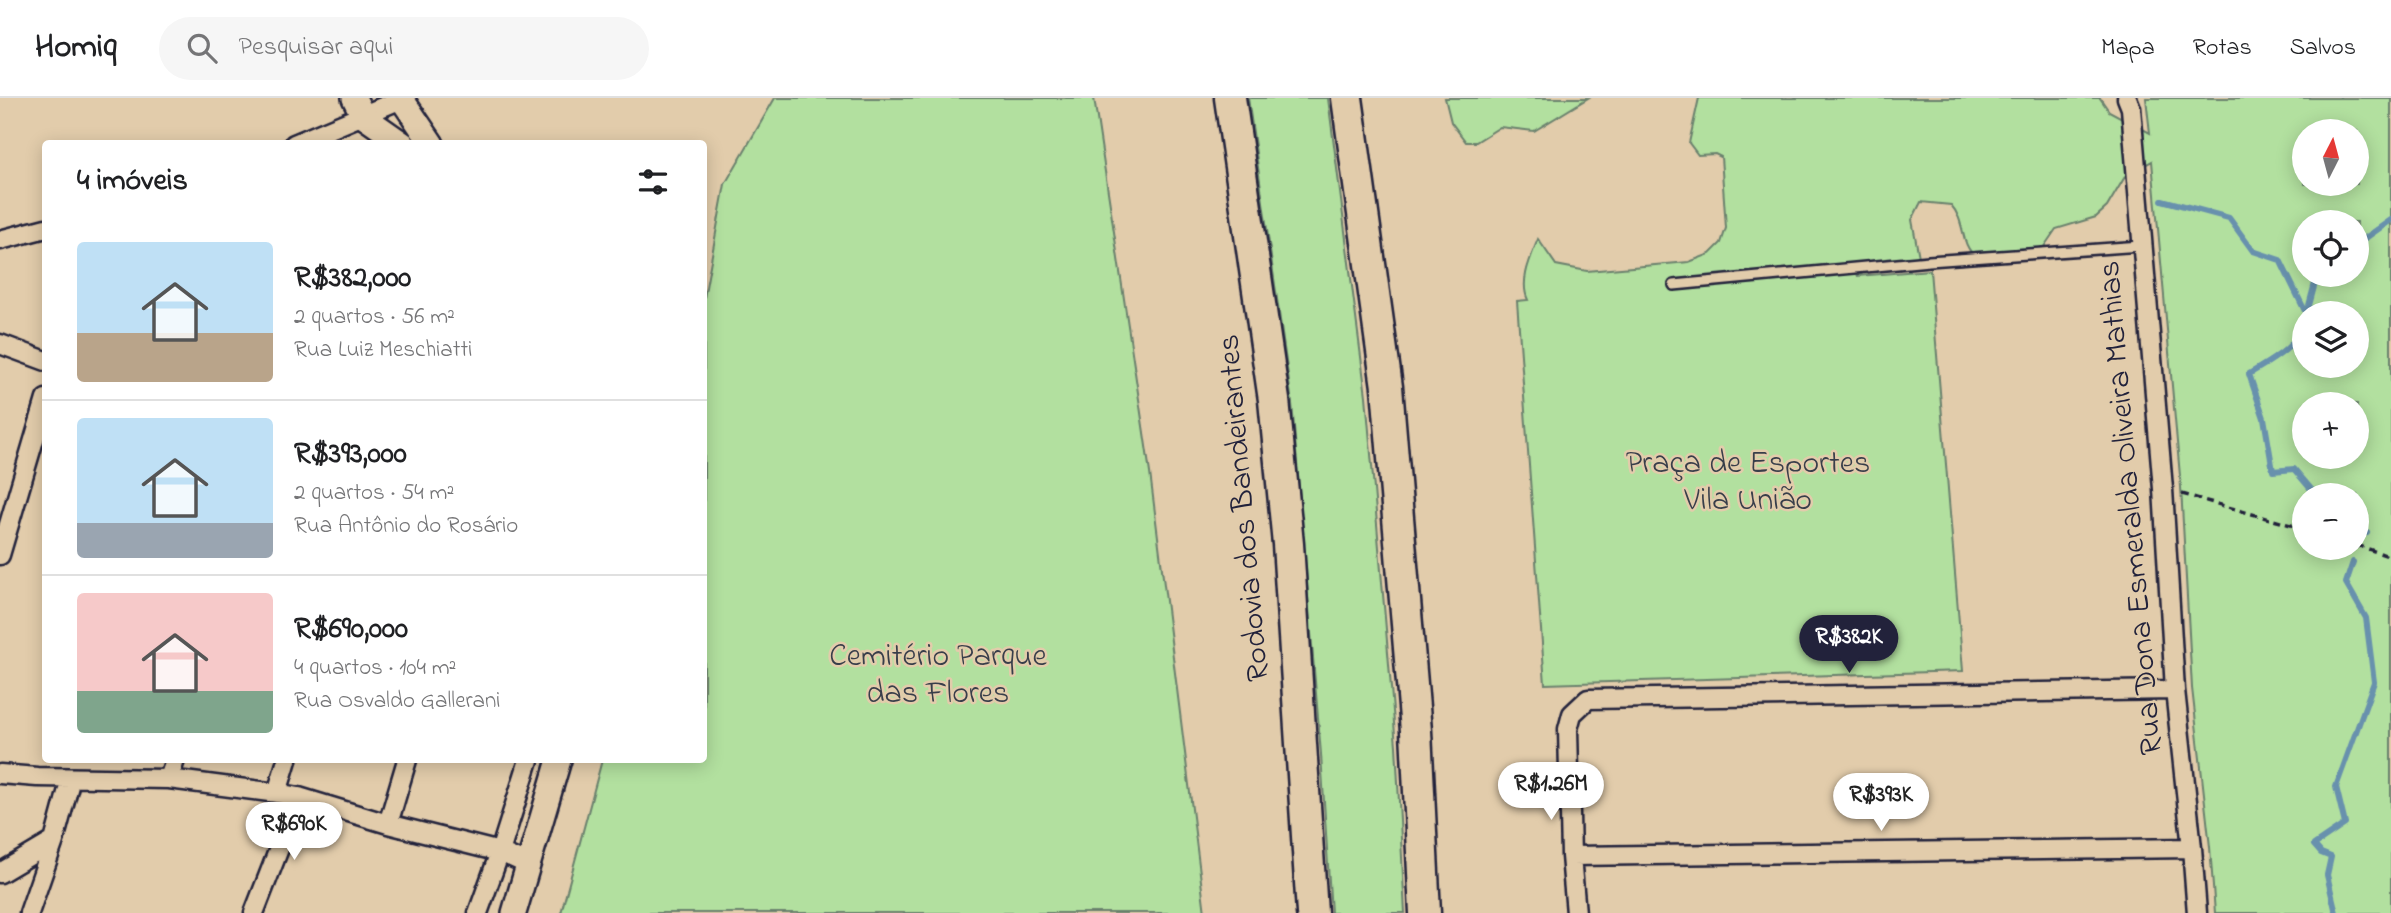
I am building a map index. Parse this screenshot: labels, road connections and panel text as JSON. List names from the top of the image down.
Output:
{
  "streets": {
    "highway": ["Rodovia dos Bandeirantes"],
    "street": ["Rua Dona Esmeralda Oliveira Mathias"]
  },
  "parks": ["Praça de Esportes Vila União", "Cemitério Parque das Flores"],
  "north": "top",
  "page": {
    "header": "Homiq",
    "search": "Pesquisar aqui",
    "nav": ["Mapa", "Rotas", "Salvos"],
    "map_buttons": ["+", "−"],
    "heading": "4 imóveis",
    "list": [
      {
        "name": "R$382,000",
        "note": "2 quartos · 56 m² · Rua Luiz Meschiatti"
      },
      {
        "name": "R$393,000",
        "note": "2 quartos · 54 m² · Rua Antônio do Rosário"
      },
      {
        "name": "R$690,000",
        "note": "4 quartos · 104 m² · Rua Osvaldo Gallerani"
      }
    ],
    "price": [
      "R$382K",
      "R$1.26M",
      "R$393K",
      "R$690K"
    ]
  }
}
